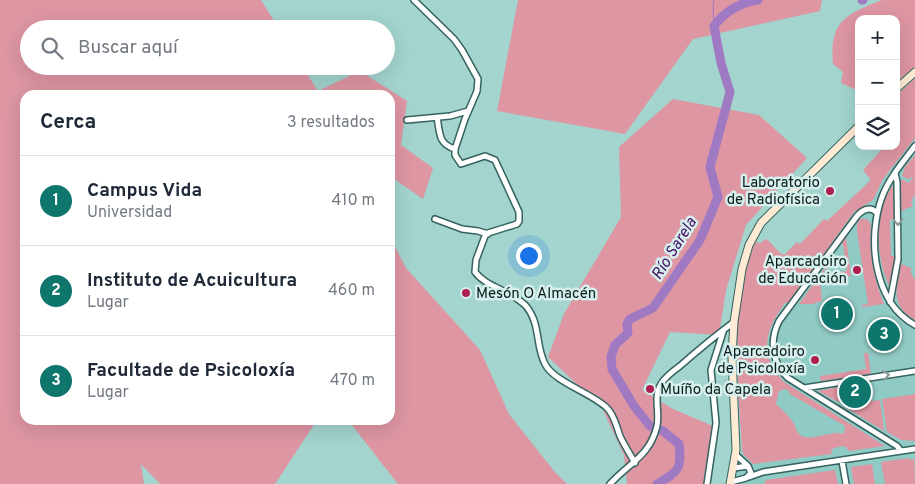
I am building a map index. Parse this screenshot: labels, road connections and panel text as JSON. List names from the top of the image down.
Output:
{
  "water": ["Río Sarela"],
  "places": [
    "Laboratorio de Radiofísica",
    "Aparcadoiro de Educación",
    "Mesón O Almacén",
    "Aparcadoiro de Psicoloxía",
    "Muíño da Capela"
  ],
  "page": {
    "map_buttons": ["+", "−"],
    "search": "Buscar aquí",
    "heading": ["Cerca", "3 resultados"],
    "list": [
      {
        "mark": "1",
        "name": "Campus Vida",
        "note": "Universidad",
        "value": "410 m"
      },
      {
        "mark": "2",
        "name": "Instituto de Acuicultura",
        "note": "Lugar",
        "value": "460 m"
      },
      {
        "mark": "3",
        "name": "Facultade de Psicoloxía",
        "note": "Lugar",
        "value": "470 m"
      }
    ],
    "pins": ["1", "3", "2"]
  }
}
